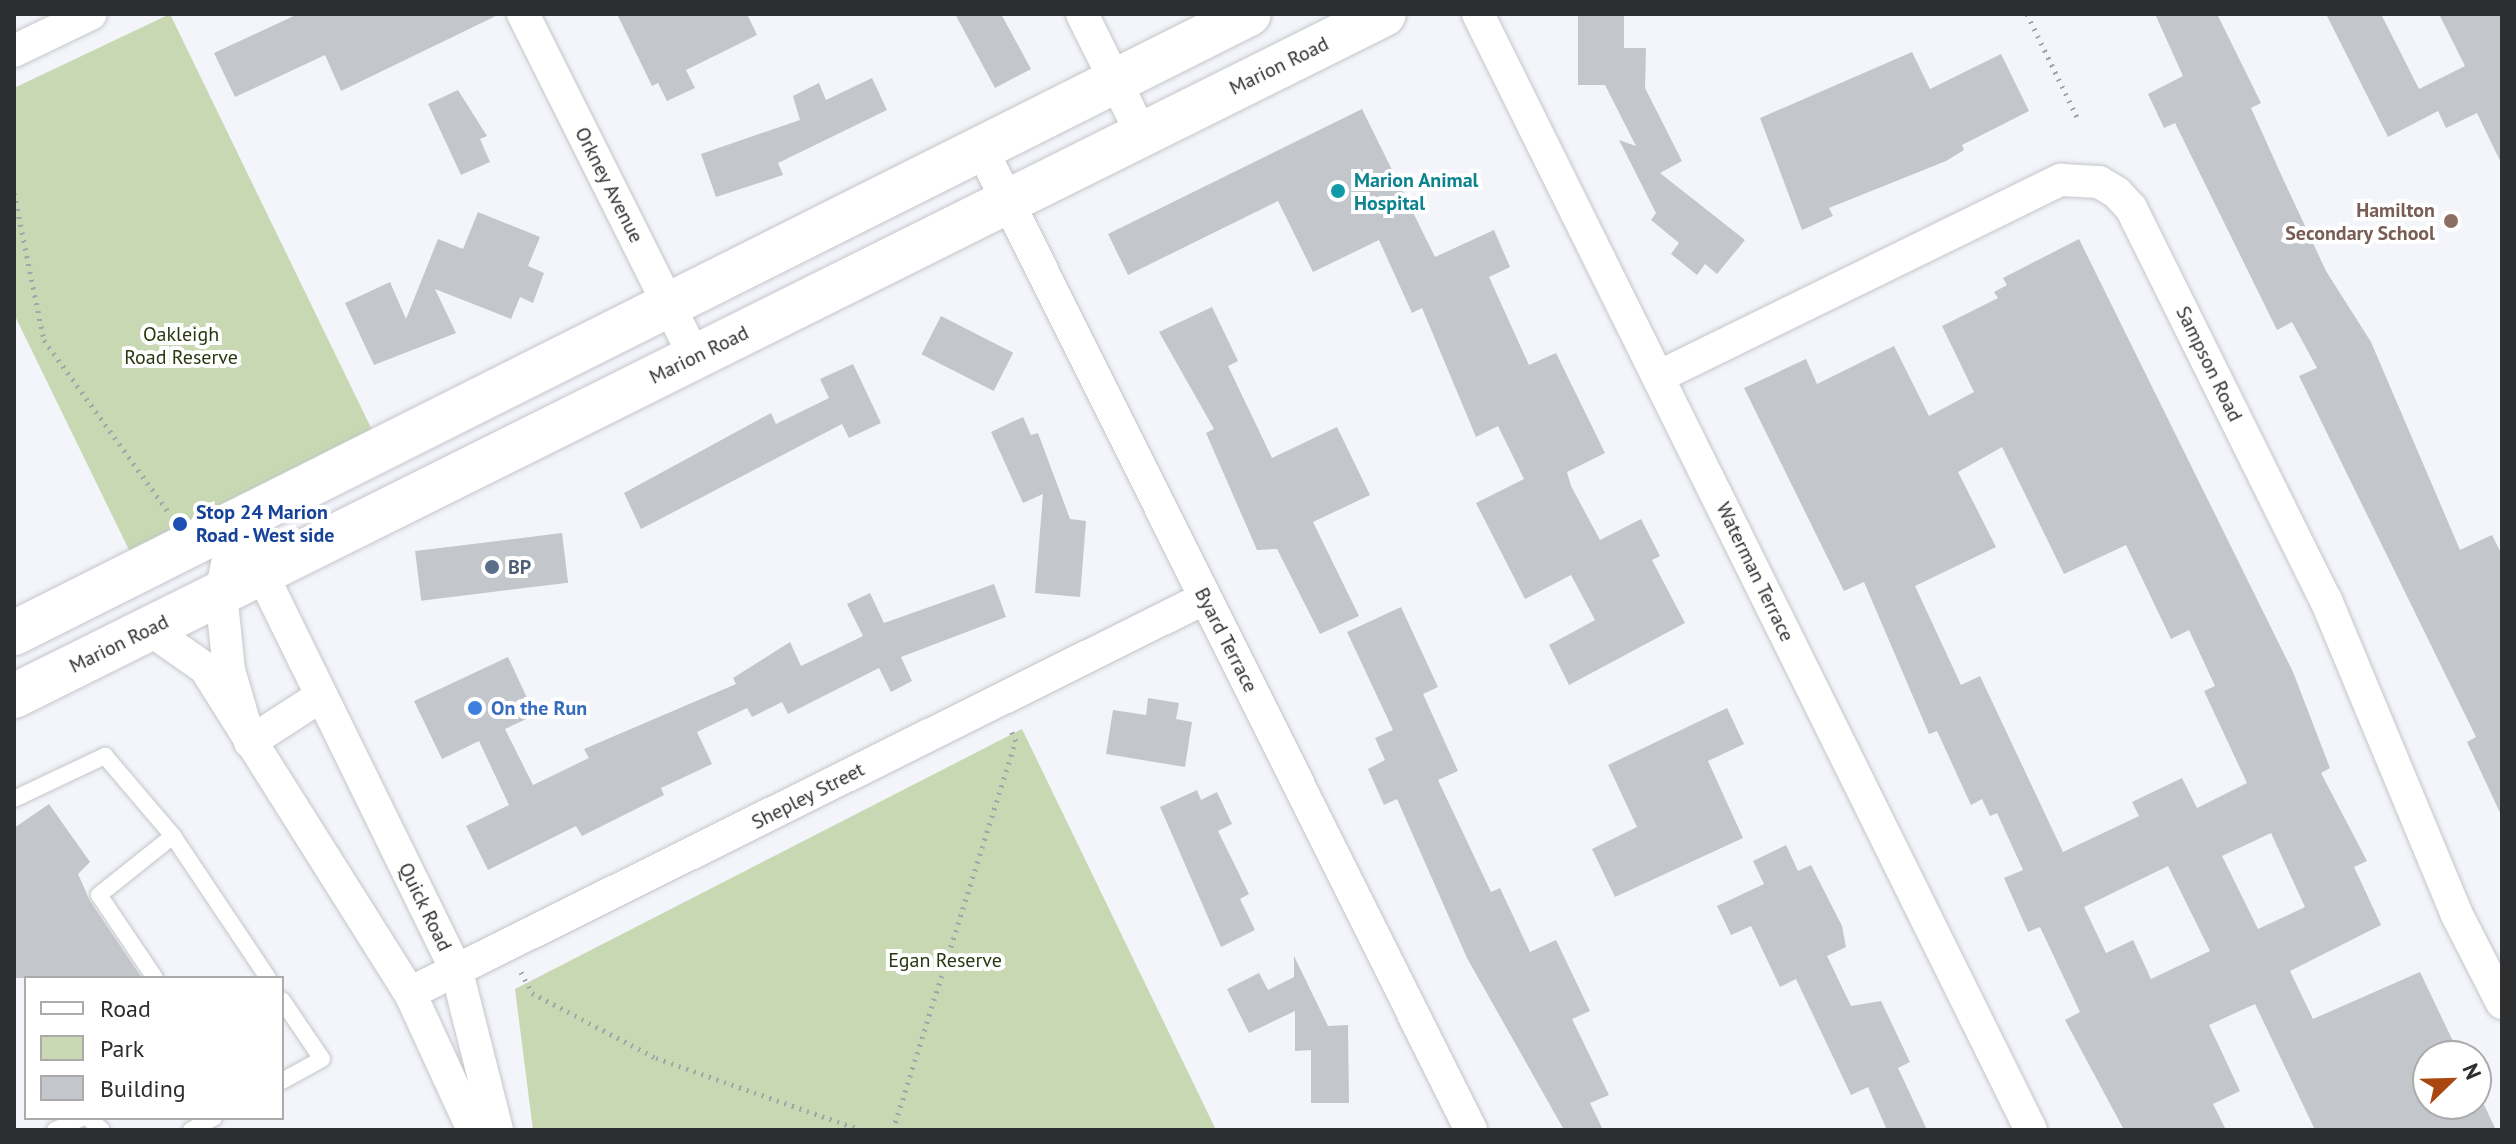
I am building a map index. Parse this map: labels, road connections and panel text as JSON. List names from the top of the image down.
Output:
{
  "streets": {
    "main road": ["Marion Road"],
    "street": [
      "Orkney Avenue",
      "Sampson Road",
      "Waterman Terrace",
      "Byard Terrace",
      "Shepley Street",
      "Quick Road"
    ]
  },
  "crossings": [
    ["Marion Road", "Orkney Avenue"],
    ["Marion Road", "Byard Terrace"],
    ["Marion Road", "Quick Road"],
    ["Sampson Road", "Waterman Terrace"],
    ["Byard Terrace", "Shepley Street"],
    ["Shepley Street", "Quick Road"]
  ],
  "parks": ["Oakleigh Road Reserve", "Egan Reserve"],
  "places": [
    "Marion Animal Hospital",
    "Hamilton Secondary School",
    "Stop 24 Marion Road - West side",
    "BP",
    "On the Run"
  ],
  "legend": ["Road", "Park", "Building"],
  "north": "top right"
}
